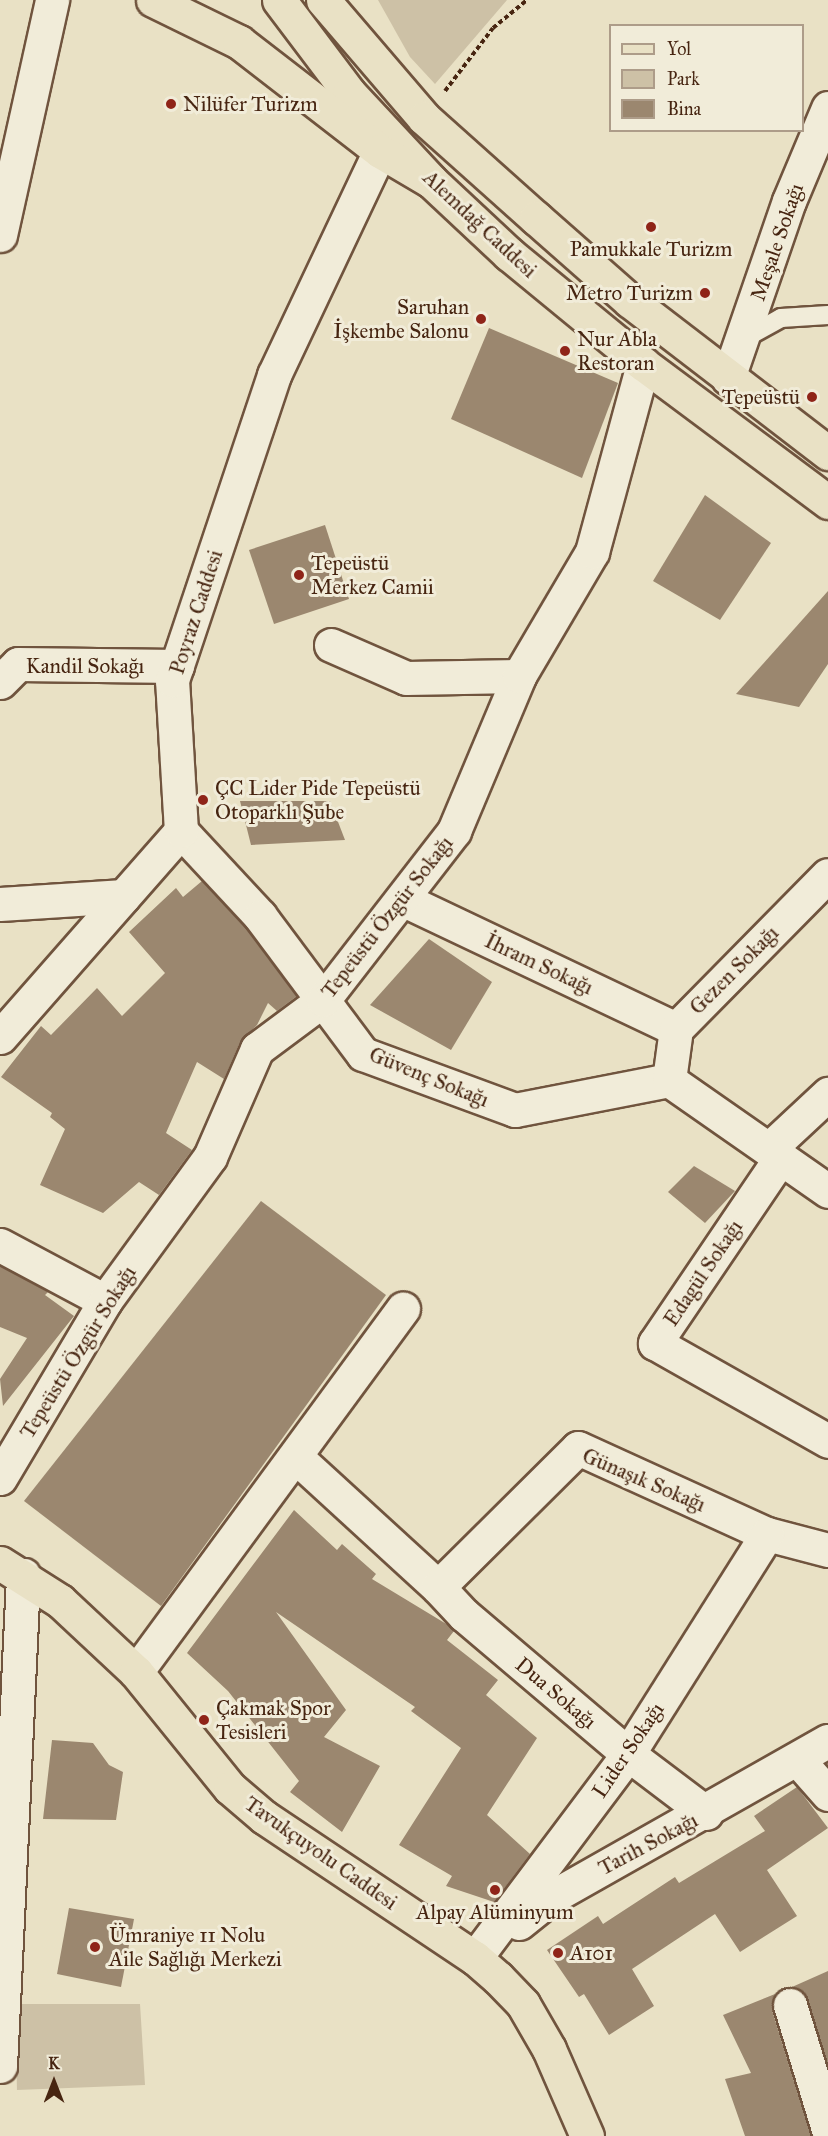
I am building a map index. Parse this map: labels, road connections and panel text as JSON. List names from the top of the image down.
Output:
{
  "streets": {
    "main road": ["Alemdağ Caddesi", "Tavukçuyolu Caddesi"],
    "street": [
      "Meşale Sokağı",
      "Poyraz Caddesi",
      "Kandil Sokağı",
      "Tepeüstü Özgür Sokağı",
      "İhram Sokağı",
      "Gezen Sokağı",
      "Güvenç Sokağı",
      "Edagül Sokağı",
      "Günaşık Sokağı",
      "Dua Sokağı",
      "Lider Sokağı",
      "Tarih Sokağı"
    ]
  },
  "crossings": [
    ["Alemdağ Caddesi", "Meşale Sokağı"],
    ["Alemdağ Caddesi", "Tepeüstü Özgür Sokağı"],
    ["Poyraz Caddesi", "Kandil Sokağı"],
    ["Poyraz Caddesi", "Güvenç Sokağı"],
    ["Tepeüstü Özgür Sokağı", "İhram Sokağı"],
    ["Tepeüstü Özgür Sokağı", "Güvenç Sokağı"],
    ["İhram Sokağı", "Gezen Sokağı"],
    ["Gezen Sokağı", "Güvenç Sokağı"],
    ["Günaşık Sokağı", "Dua Sokağı"],
    ["Günaşık Sokağı", "Lider Sokağı"],
    ["Dua Sokağı", "Lider Sokağı"],
    ["Dua Sokağı", "Tarih Sokağı"],
    ["Lider Sokağı", "Tarih Sokağı"],
    ["Lider Sokağı", "Tavukçuyolu Caddesi"],
    ["Tarih Sokağı", "Tavukçuyolu Caddesi"]
  ],
  "places": [
    "Nilüfer Turizm",
    "Pamukkale Turizm",
    "Metro Turizm",
    "Saruhan İşkembe Salonu",
    "Nur Abla Restoran",
    "Tepeüstü",
    "Tepeüstü Merkez Camii",
    "ÇC Lider Pide Tepeüstü Otoparklı Şube",
    "Çakmak Spor Tesisleri",
    "Alpay Alüminyum",
    "Ümraniye 11 Nolu Aile Sağlığı Merkezi",
    "A101"
  ],
  "legend": ["Yol", "Park", "Bina"],
  "north": "top"
}
